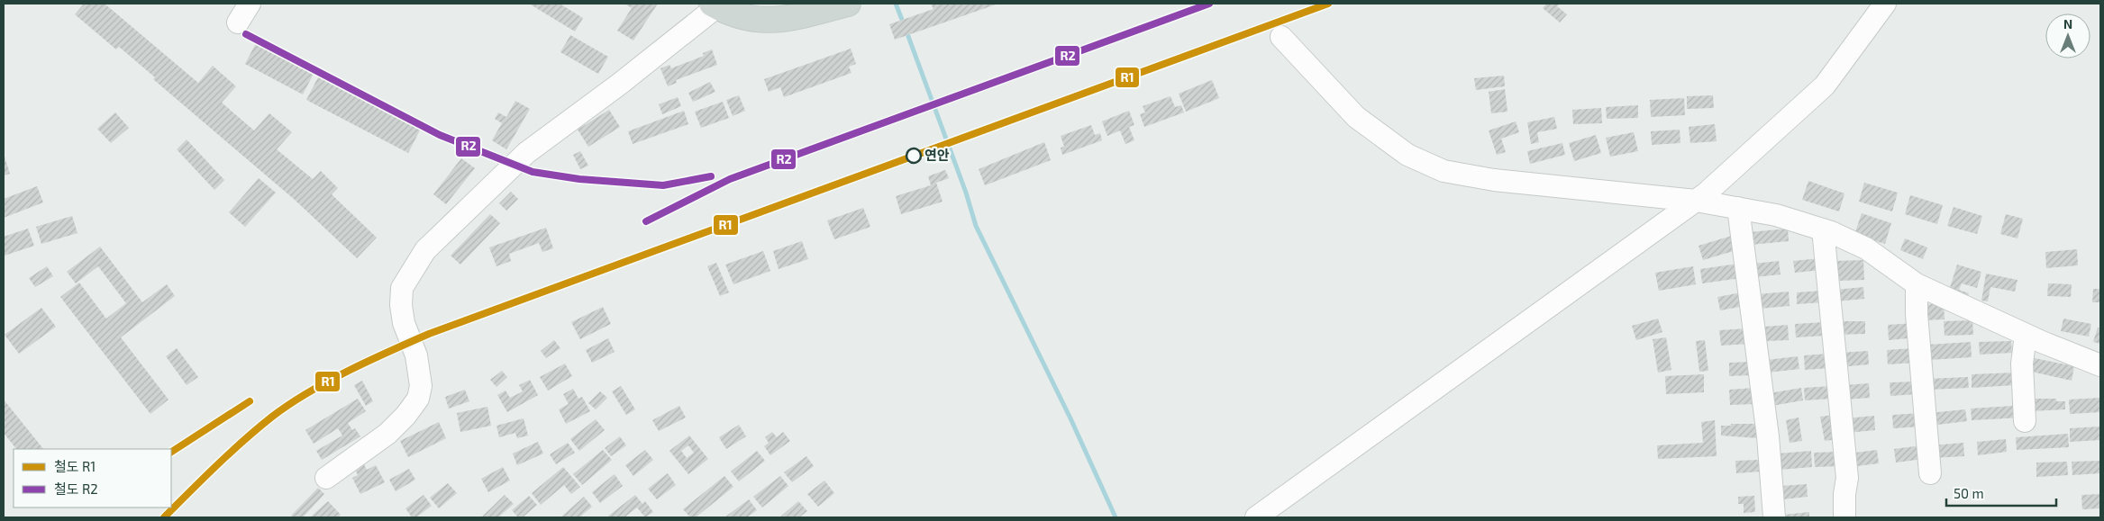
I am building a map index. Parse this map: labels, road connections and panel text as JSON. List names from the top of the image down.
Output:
{
  "places": ["연안"],
  "lines": ["rail line R1", "rail line R2"],
  "legend": ["철도 R1", "철도 R2"],
  "scale_bar": "50 m",
  "north": "top"
}
